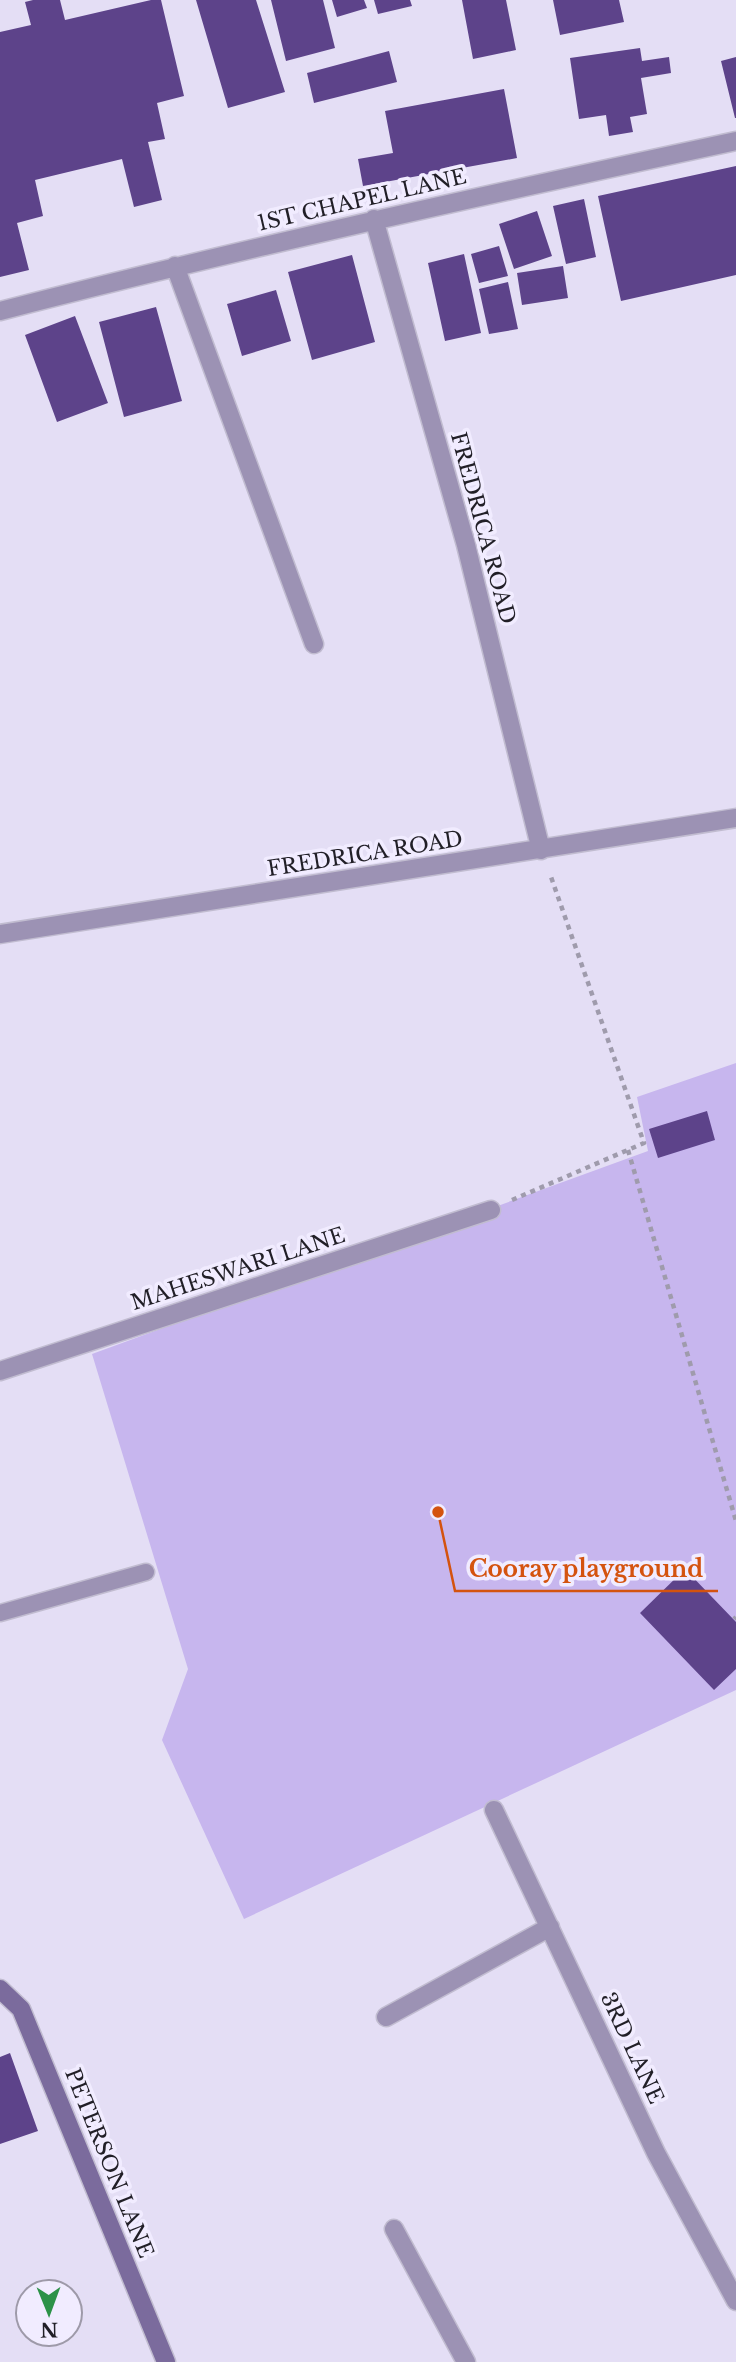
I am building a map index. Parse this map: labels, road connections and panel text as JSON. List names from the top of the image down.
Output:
{
  "streets": {
    "street": [
      "1ST CHAPEL LANE",
      "FREDRICA ROAD",
      "MAHESWARI LANE",
      "3RD LANE",
      "PETERSON LANE"
    ]
  },
  "crossings": [
    ["1ST CHAPEL LANE", "FREDRICA ROAD"]
  ],
  "places": ["Cooray playground"],
  "north": "bottom"
}
